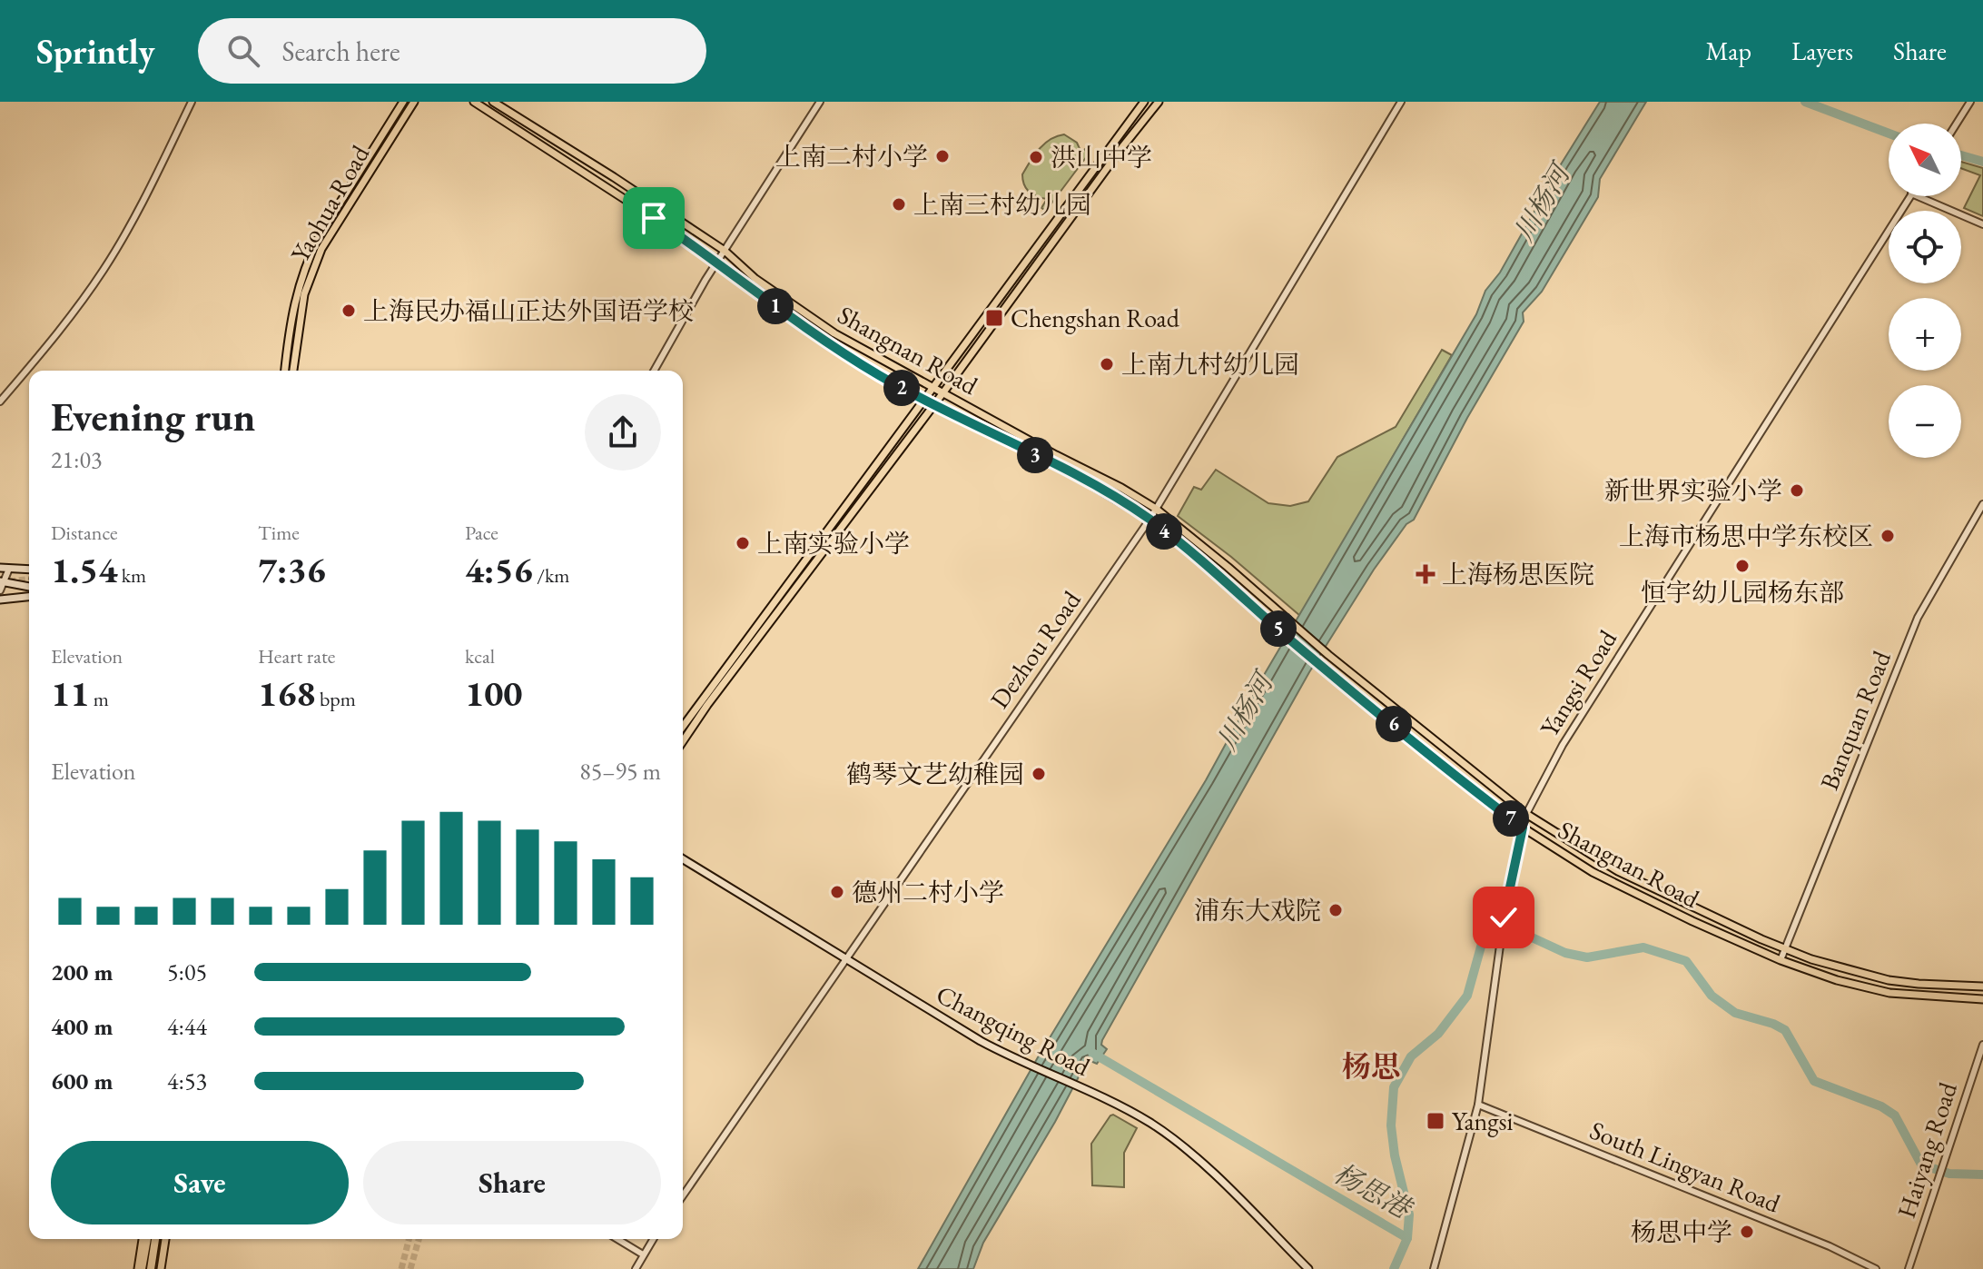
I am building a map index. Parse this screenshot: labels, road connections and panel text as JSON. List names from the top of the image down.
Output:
{
  "streets": {
    "main road": ["Yaohua Road", "Shangnan Road", "Changqing Road"],
    "street": [
      "Dezhou Road",
      "Yangsi Road",
      "Banquan Road",
      "Haiyang Road",
      "South Lingyan Road"
    ]
  },
  "crossings": [
    ["Shangnan Road", "Dezhou Road"],
    ["Shangnan Road", "Yangsi Road"],
    ["Shangnan Road", "Banquan Road"],
    ["Dezhou Road", "Changqing Road"],
    ["Yangsi Road", "South Lingyan Road"]
  ],
  "districts": ["杨思"],
  "water": ["川杨河", "杨思港"],
  "places": {
    "other": [
      "上南二村小学",
      "洪山中学",
      "上南三村幼儿园",
      "上海民办福山正达外国语学校",
      "上南九村幼儿园",
      "新世界实验小学",
      "上海市杨思中学东校区",
      "上南实验小学",
      "恒宇幼儿园杨东部",
      "鹤琴文艺幼稚园",
      "德州二村小学",
      "浦东大戏院",
      "杨思中学"
    ],
    "transit": ["Chengshan Road", "Yangsi"],
    "health": ["上海杨思医院"]
  },
  "north": "top left",
  "page": {
    "header": "Sprintly",
    "search": "Search here",
    "nav": ["Map", "Layers", "Share"],
    "map_buttons": ["+", "−"],
    "pins": [
      "1",
      "2",
      "3",
      "4",
      "5",
      "6",
      "7"
    ],
    "heading": ["Evening run", "21:03"],
    "stats": [
      ["Distance", "1.54 km"],
      ["Time", "7:36"],
      ["Pace", "4:56 /km"],
      ["Elevation", "11 m"],
      ["Heart rate", "168 bpm"],
      ["kcal", "100"]
    ],
    "chart": ["Elevation", "85–95 m"],
    "list": [
      {
        "name": "200 m",
        "note": "5:05"
      },
      {
        "name": "400 m",
        "note": "4:44"
      },
      {
        "name": "600 m",
        "note": "4:53"
      }
    ],
    "buttons": ["Save", "Share"]
  }
}
